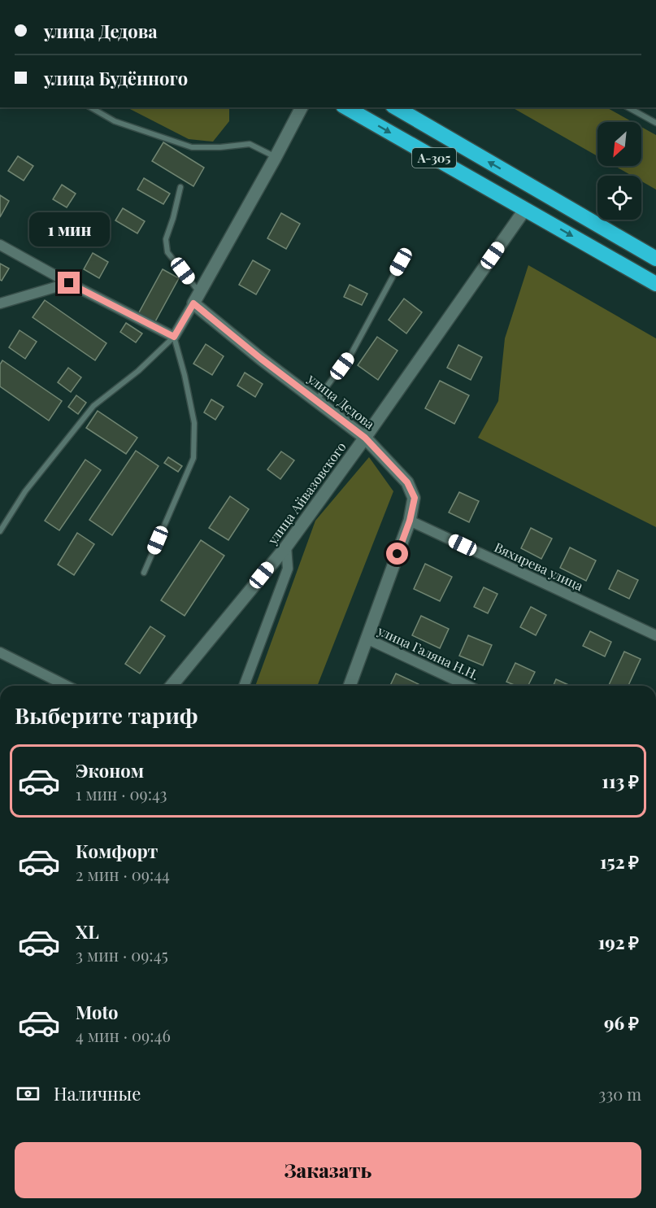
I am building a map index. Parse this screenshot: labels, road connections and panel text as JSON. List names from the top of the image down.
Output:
{
  "streets": {
    "highway": ["А-305"],
    "street": [
      "улица Дедова",
      "улица Айвазовского",
      "Вяхирева улица",
      "улица Галяна Н.Н."
    ]
  },
  "crossings": [
    ["А-305", "улица Айвазовского"],
    ["улица Дедова", "улица Айвазовского"],
    ["улица Дедова", "Вяхирева улица"],
    ["улица Дедова", "улица Галяна Н.Н."]
  ],
  "north": "bottom left",
  "page": {
    "banner": ["улица Дедова", "улица Будённого"],
    "bubble": "1 мин",
    "heading": "Выберите тариф",
    "list": [
      {
        "name": "Эконом",
        "note": "1 мин · 09:43",
        "value": "113 ₽"
      },
      {
        "name": "Комфорт",
        "note": "2 мин · 09:44",
        "value": "152 ₽"
      },
      {
        "name": "XL",
        "note": "3 мин · 09:45",
        "value": "192 ₽"
      },
      {
        "name": "Moto",
        "note": "4 мин · 09:46",
        "value": "96 ₽"
      }
    ],
    "pay": ["Наличные", "330 m"],
    "buttons": "Заказать"
  }
}
